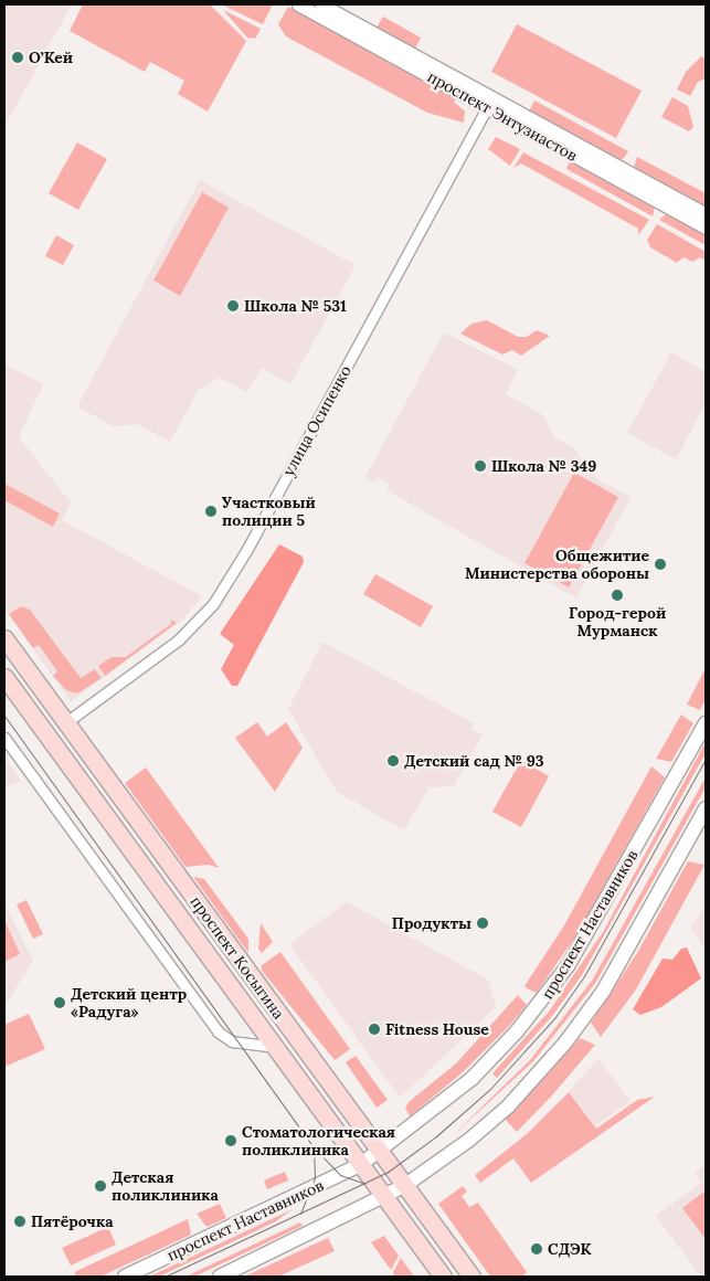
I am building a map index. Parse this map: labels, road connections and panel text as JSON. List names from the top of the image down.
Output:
{
  "streets": {
    "main road": ["проспект Наставников", "проспект Косыгина"],
    "street": ["проспект Энтузиастов", "улица Осипенко"]
  },
  "crossings": [
    ["проспект Энтузиастов", "улица Осипенко"],
    ["улица Осипенко", "проспект Косыгина"],
    ["проспект Наставников", "проспект Косыгина"]
  ],
  "places": [
    "О’Кей",
    "Школа № 531",
    "Школа № 349",
    "Участковый полиции 5",
    "Общежитие Министерства обороны",
    "Город-герой Мурманск",
    "Детский сад № 93",
    "Продукты",
    "Детский центр «Радуга»",
    "Fitness House",
    "Стоматологическая поликлиника",
    "Детская поликлиника",
    "Пятёрочка",
    "СДЭК"
  ]
}
